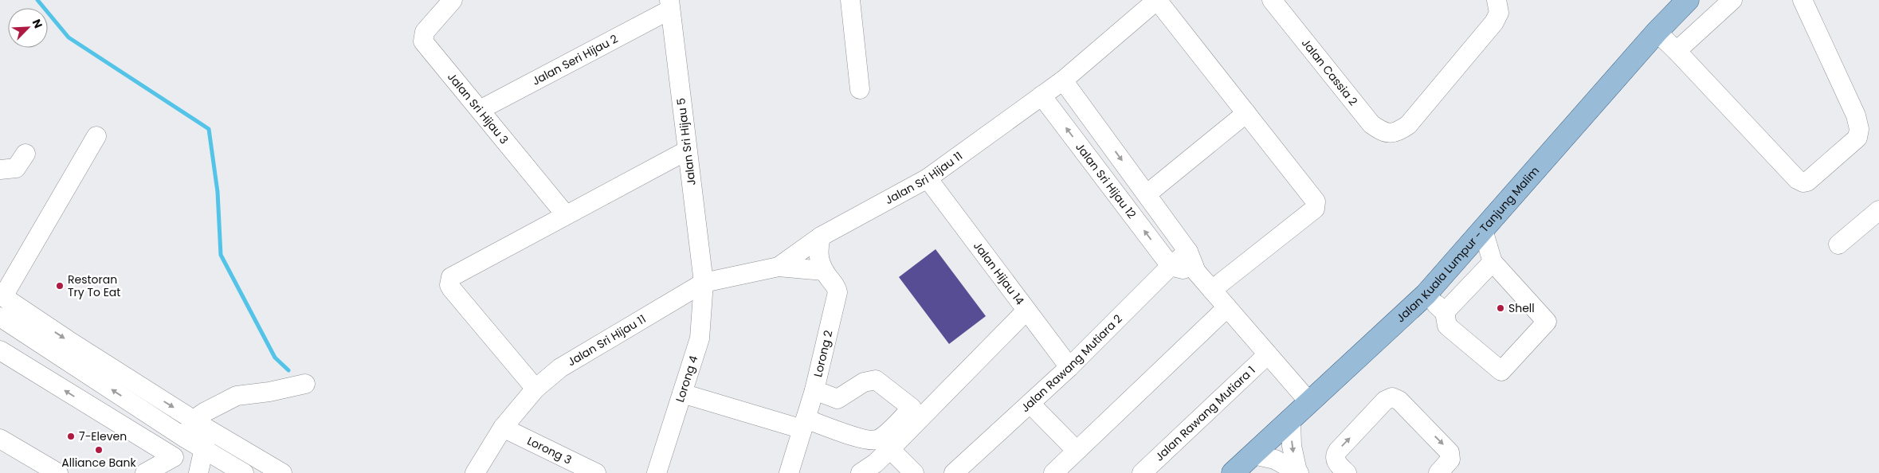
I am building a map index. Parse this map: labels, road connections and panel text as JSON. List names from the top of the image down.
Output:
{
  "streets": {
    "main road": ["Jalan Kuala Lumpur - Tanjung Malim"],
    "street": [
      "Jalan Seri Hijau 2",
      "Jalan Cassia 2",
      "Jalan Sri Hijau 3",
      "Jalan Sri Hijau 5",
      "Jalan Sri Hijau 11",
      "Jalan Sri Hijau 12",
      "Jalan Hijau 14",
      "Lorong 2",
      "Jalan Rawang Mutiara 2",
      "Lorong 4",
      "Jalan Rawang Mutiara 1",
      "Lorong 3"
    ]
  },
  "crossings": [
    ["Jalan Seri Hijau 2", "Jalan Sri Hijau 3"],
    ["Jalan Seri Hijau 2", "Jalan Sri Hijau 5"],
    ["Jalan Sri Hijau 5", "Jalan Sri Hijau 11"],
    ["Jalan Sri Hijau 5", "Lorong 4"],
    ["Jalan Sri Hijau 11", "Jalan Sri Hijau 12"],
    ["Jalan Sri Hijau 11", "Jalan Hijau 14"],
    ["Jalan Sri Hijau 11", "Lorong 2"],
    ["Jalan Sri Hijau 11", "Lorong 4"],
    ["Jalan Sri Hijau 11", "Lorong 3"],
    ["Jalan Sri Hijau 12", "Jalan Rawang Mutiara 2"],
    ["Jalan Hijau 14", "Jalan Rawang Mutiara 2"]
  ],
  "places": [
    "Restoran Try To Eat",
    "Shell",
    "7-Eleven",
    "Alliance Bank"
  ],
  "north": "top right"
}
